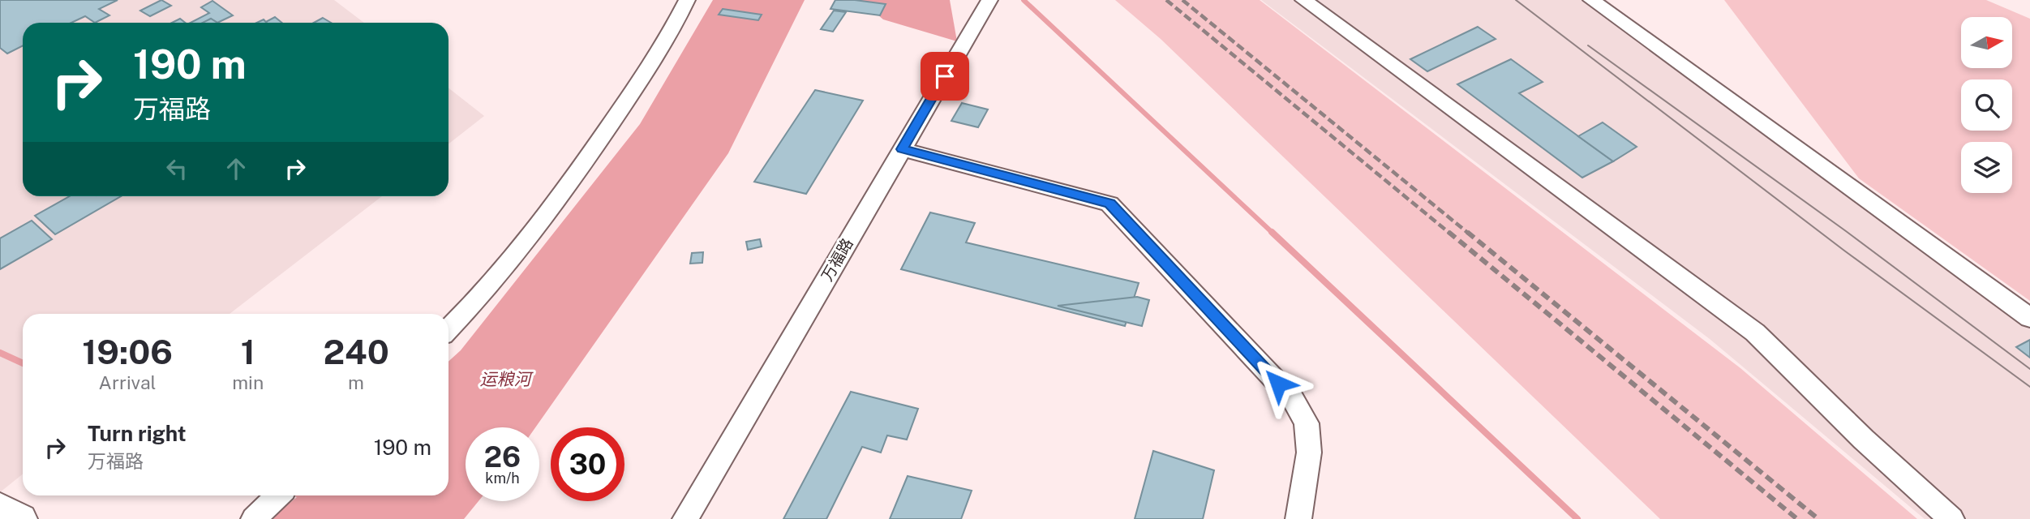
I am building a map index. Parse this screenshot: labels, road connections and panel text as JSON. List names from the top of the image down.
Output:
{
  "streets": {
    "street": ["万福路"]
  },
  "water": ["运粮河"],
  "north": "right",
  "page": {
    "turn": ["190 m", "万福路"],
    "eta": [
      "19:06",
      "Arrival",
      "1",
      "min",
      "240",
      "m"
    ],
    "list": [
      {
        "name": "Turn right",
        "note": "万福路",
        "value": "190 m"
      }
    ],
    "speed": "26 km/h",
    "limit": "30"
  }
}
